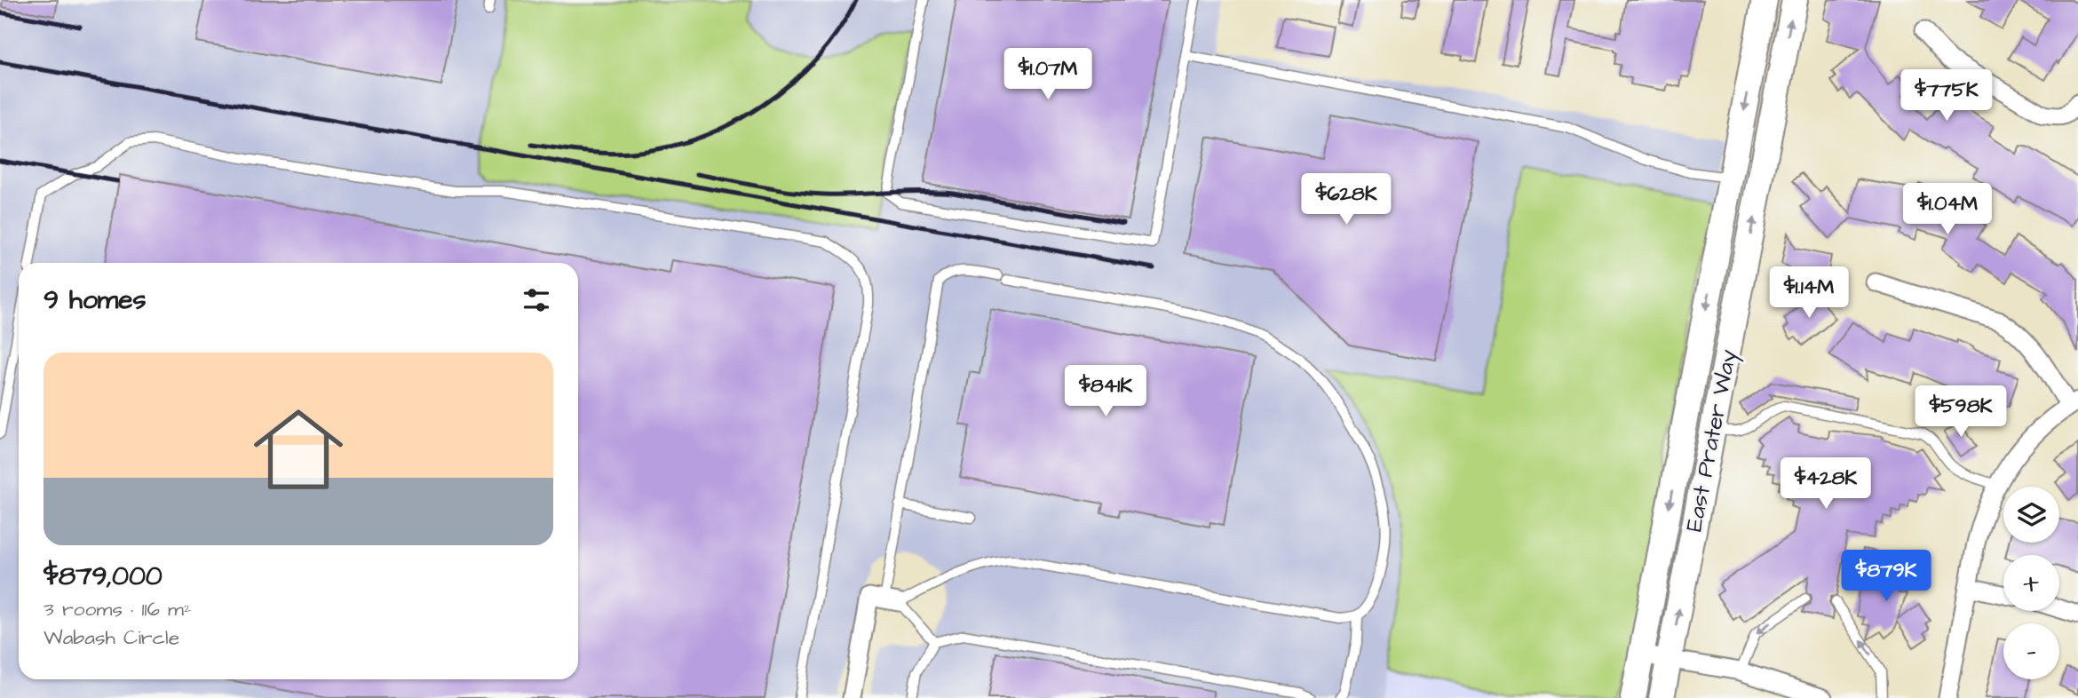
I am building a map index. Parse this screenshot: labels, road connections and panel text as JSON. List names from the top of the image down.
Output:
{
  "streets": {
    "main road": ["East Prater Way"]
  },
  "page": {
    "price": [
      "$1.07M",
      "$775K",
      "$628K",
      "$1.04M",
      "$1.14M",
      "$841K",
      "$598K",
      "$428K",
      "$879K"
    ],
    "heading": "9 homes",
    "list": [
      {
        "name": "$879,000",
        "note": "3 rooms · 116 m² · Wabash Circle"
      }
    ],
    "map_buttons": ["+", "−"]
  }
}
